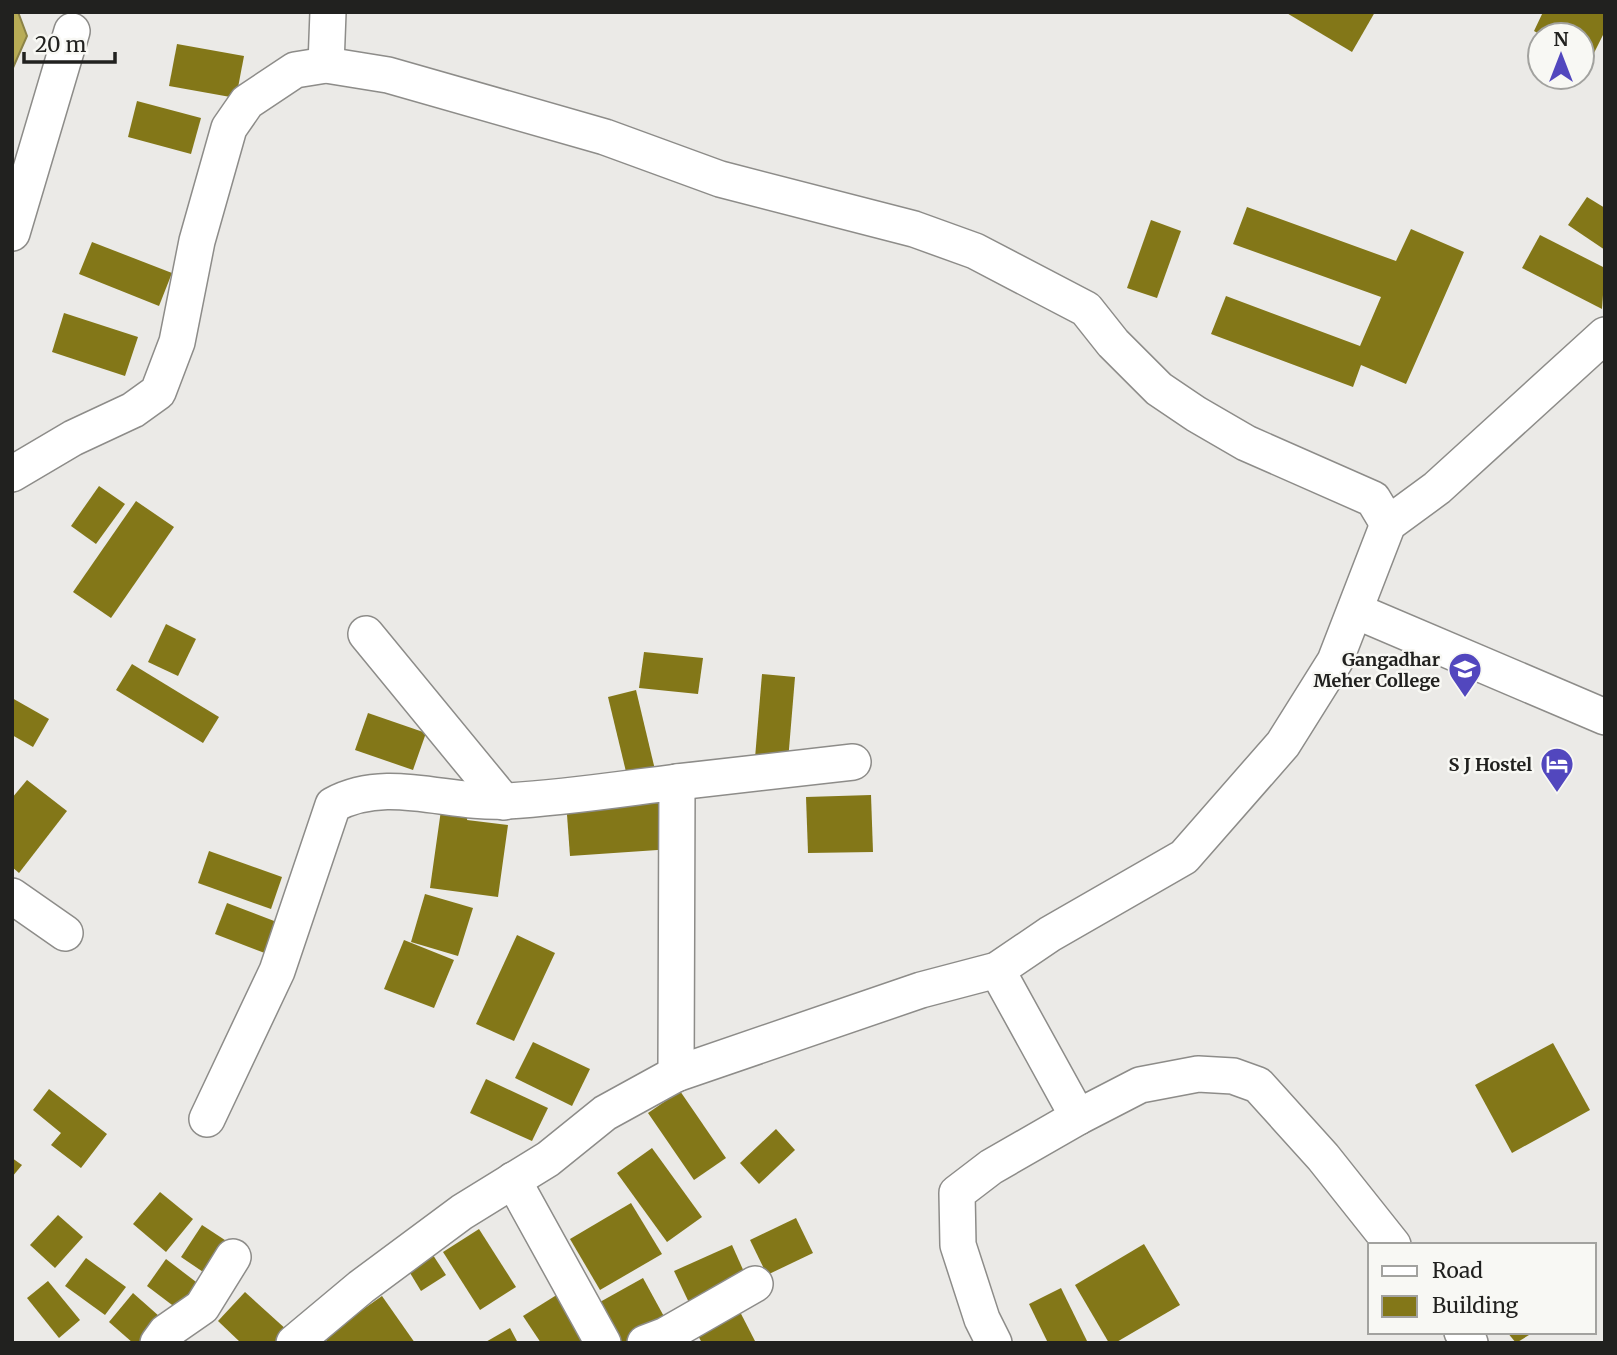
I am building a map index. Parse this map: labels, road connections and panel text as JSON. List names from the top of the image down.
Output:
{
  "places": {
    "school or university": ["Gangadhar Meher College"],
    "hotel": ["S J Hostel"]
  },
  "legend": ["Road", "Building"],
  "scale_bar": "20 m",
  "north": "top"
}
